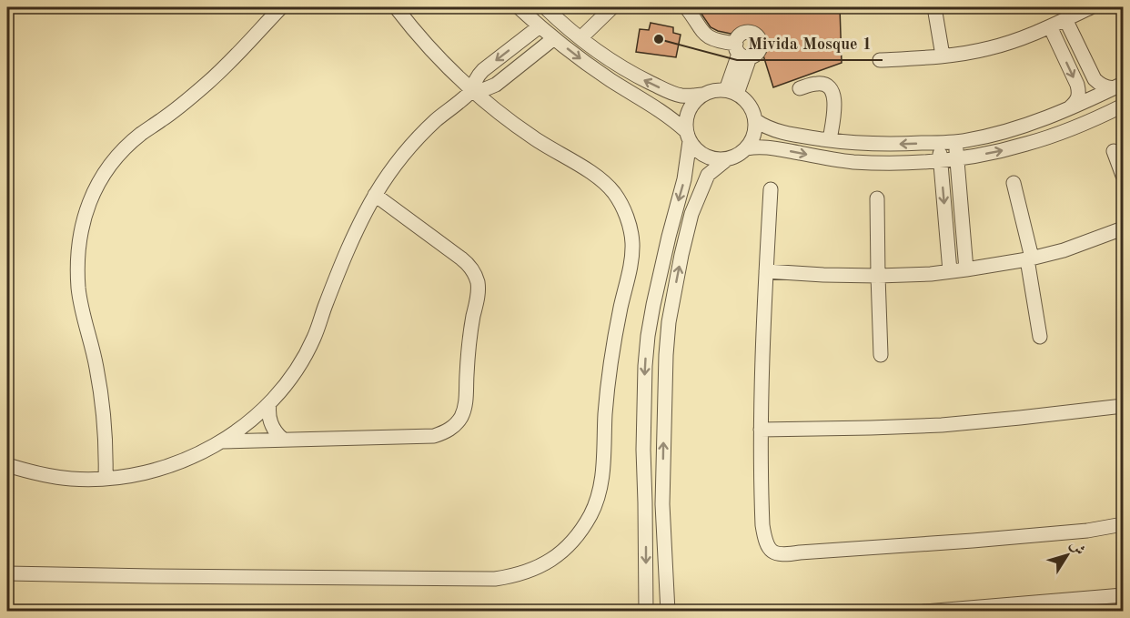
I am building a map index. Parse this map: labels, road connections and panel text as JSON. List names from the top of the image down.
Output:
{
  "places": ["Mivida Mosque 1"],
  "north": "top right"
}
